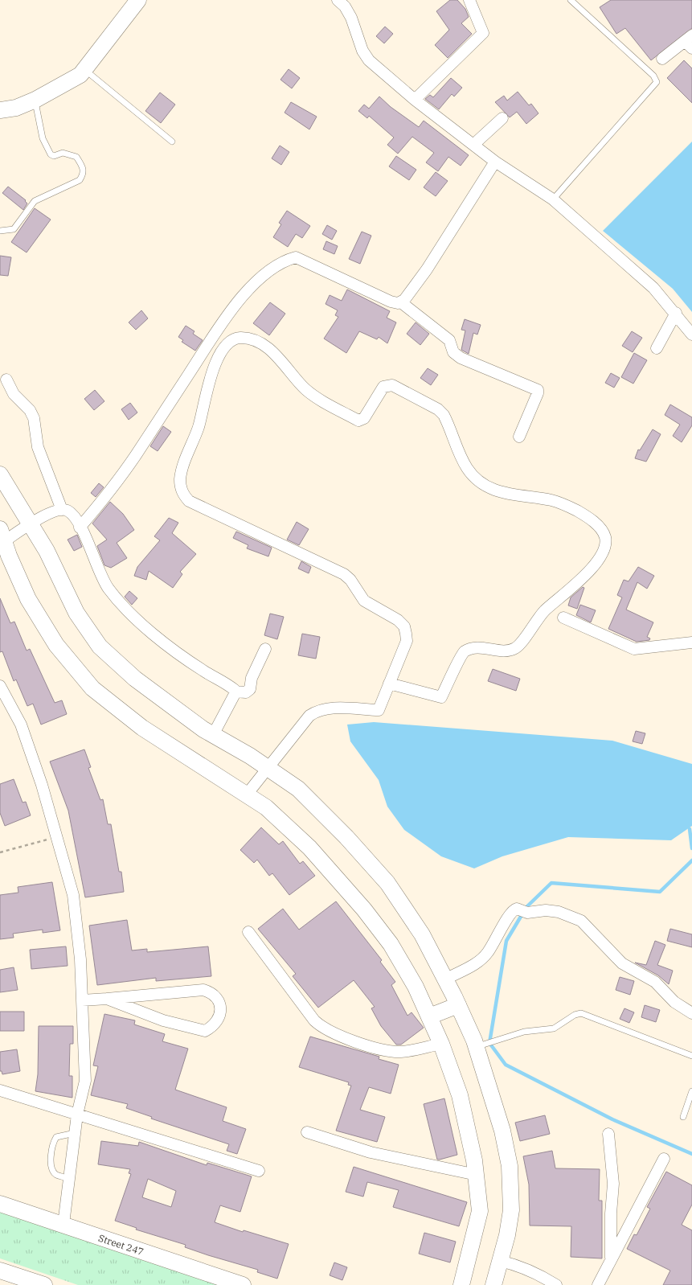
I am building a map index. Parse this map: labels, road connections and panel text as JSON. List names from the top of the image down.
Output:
{
  "streets": {
    "street": ["Street 247"]
  }
}
